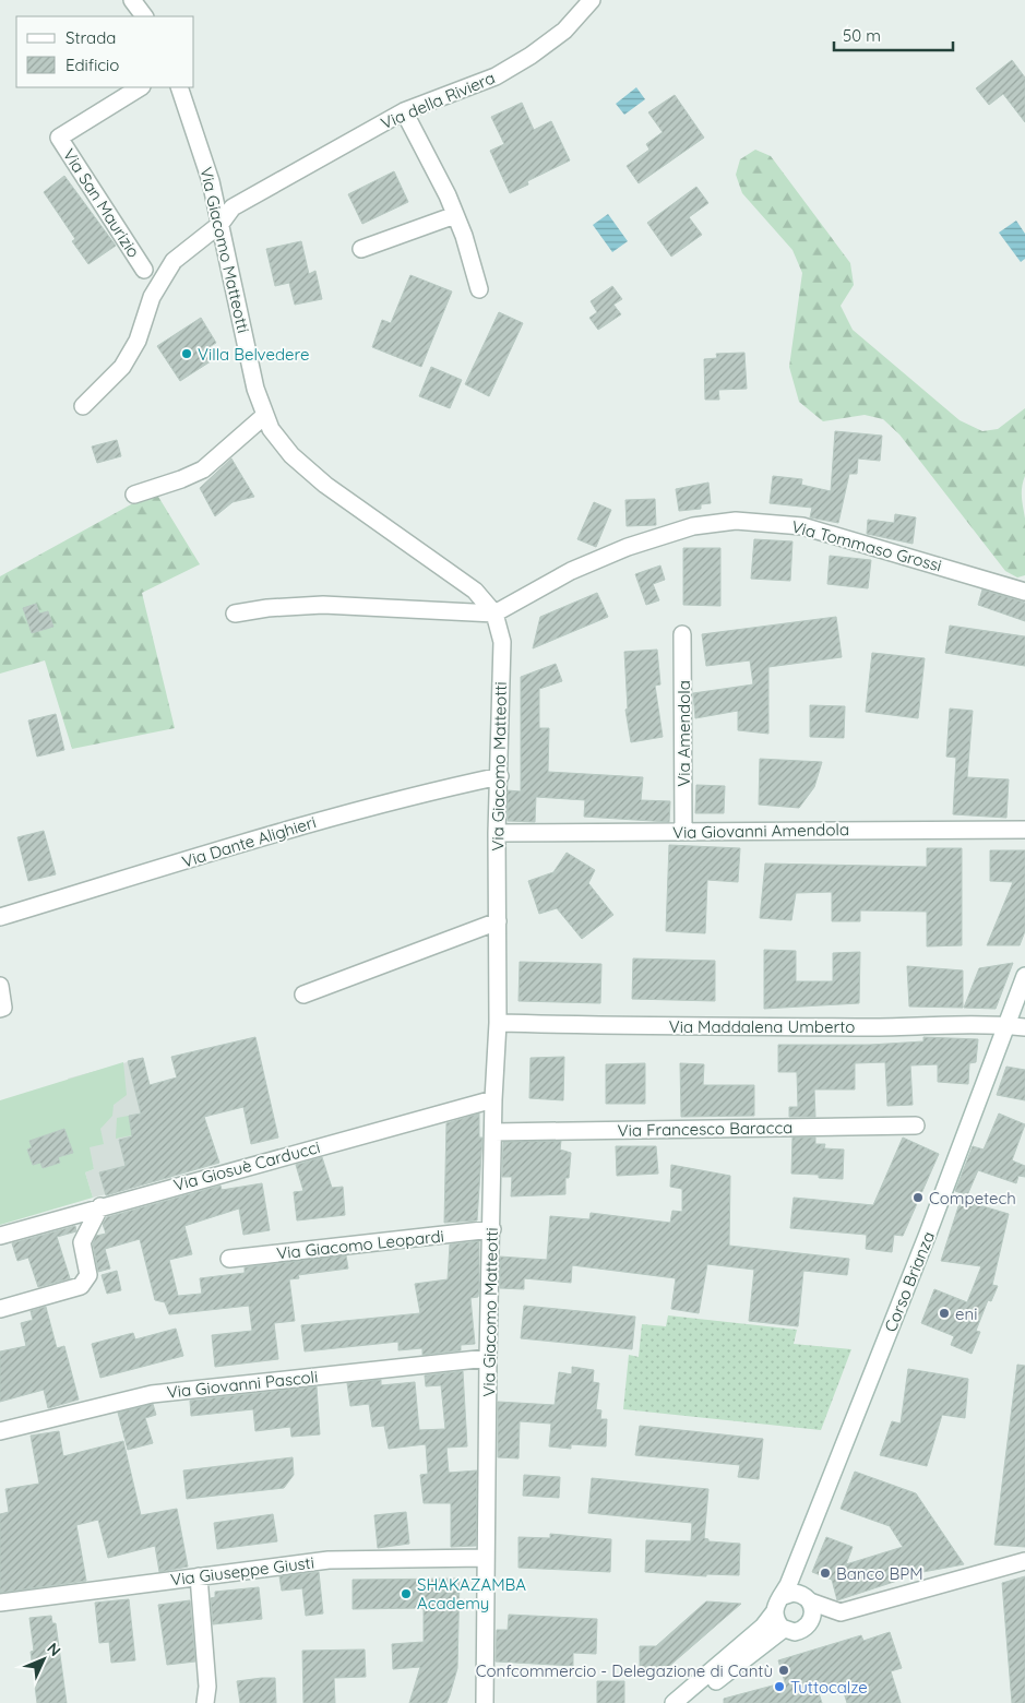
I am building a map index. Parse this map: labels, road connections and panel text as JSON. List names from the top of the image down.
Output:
{
  "streets": {
    "street": [
      "Via della Riviera",
      "Via San Maurizio",
      "Via Giacomo Matteotti",
      "Via Tommaso Grossi",
      "Via Amendola",
      "Via Giovanni Amendola",
      "Via Dante Alighieri",
      "Via Maddalena Umberto",
      "Via Francesco Baracca",
      "Via Giosuè Carducci",
      "Via Giacomo Leopardi",
      "Corso Brianza",
      "Via Giovanni Pascoli",
      "Via Giuseppe Giusti"
    ]
  },
  "crossings": [
    ["Via della Riviera", "Via Giacomo Matteotti"],
    ["Via Giacomo Matteotti", "Via Tommaso Grossi"],
    ["Via Giacomo Matteotti", "Via Giovanni Amendola"],
    ["Via Giacomo Matteotti", "Via Dante Alighieri"],
    ["Via Giacomo Matteotti", "Via Maddalena Umberto"],
    ["Via Giacomo Matteotti", "Via Francesco Baracca"],
    ["Via Giacomo Matteotti", "Via Giosuè Carducci"],
    ["Via Giacomo Matteotti", "Via Giacomo Leopardi"],
    ["Via Giacomo Matteotti", "Via Giovanni Pascoli"],
    ["Via Giacomo Matteotti", "Via Giuseppe Giusti"],
    ["Via Amendola", "Via Giovanni Amendola"],
    ["Via Maddalena Umberto", "Corso Brianza"]
  ],
  "places": [
    "Villa Belvedere",
    "Competech",
    "eni",
    "Banco BPM",
    "SHAKAZAMBA Academy",
    "Confcommercio - Delegazione di Cantù",
    "Tuttocalze"
  ],
  "legend": ["Strada", "Edificio"],
  "scale_bar": "50 m",
  "north": "top right"
}
